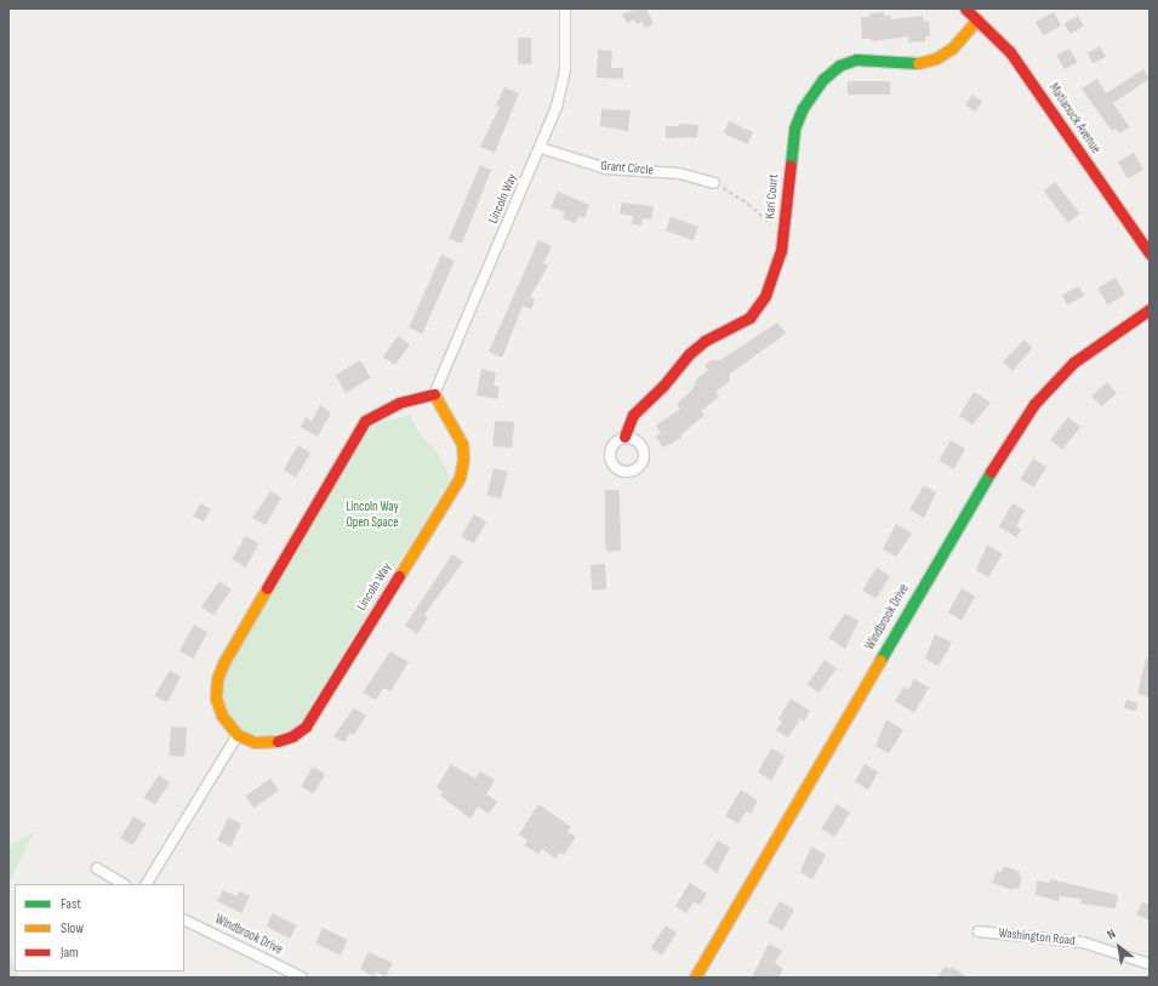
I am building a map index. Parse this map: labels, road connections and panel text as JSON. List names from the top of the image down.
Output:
{
  "streets": {
    "street": [
      "Matianuck Avenue",
      "Grant Circle",
      "Kari Court",
      "Lincoln Way",
      "Windbrook Drive",
      "Washington Road"
    ]
  },
  "crossings": [
    ["Matianuck Avenue", "Kari Court"],
    ["Grant Circle", "Lincoln Way"]
  ],
  "parks": ["Lincoln Way Open Space"],
  "legend": ["Fast", "Slow", "Jam"],
  "north": "top left"
}
